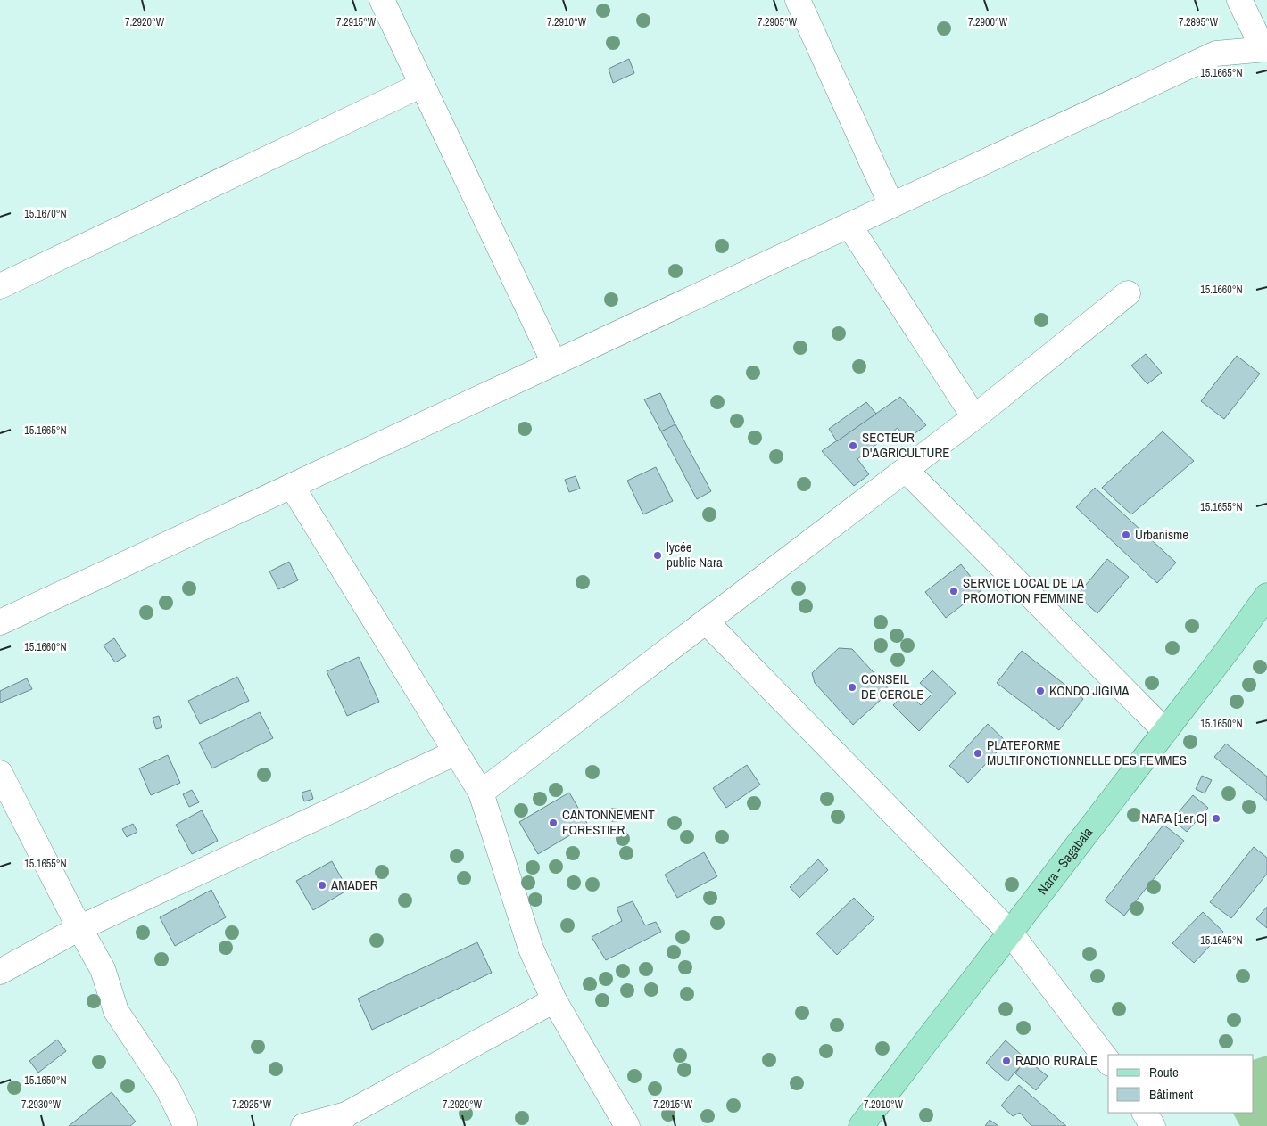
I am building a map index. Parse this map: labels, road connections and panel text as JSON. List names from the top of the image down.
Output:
{
  "streets": {
    "main road": ["Nara - Sagabala"]
  },
  "places": [
    "SECTEUR D'AGRICULTURE",
    "Urbanisme",
    "lycée public Nara",
    "SERVICE LOCAL DE LA PROMOTION FEMMINE",
    "CONSEIL DE CERCLE",
    "KONDO JIGIMA",
    "PLATEFORME MULTIFONCTIONNELLE DES FEMMES",
    "NARA [1er C]",
    "CANTONNEMENT FORESTIER",
    "AMADER",
    "RADIO RURALE"
  ],
  "legend": ["Route", "Bâtiment"],
  "coordinates": [
    "7.2920°W",
    "7.2915°W",
    "7.2910°W",
    "7.2905°W",
    "7.2900°W",
    "7.2895°W",
    "15.1665°N",
    "15.1670°N",
    "15.1660°N",
    "15.1655°N",
    "15.1650°N",
    "15.1645°N",
    "7.2930°W",
    "7.2925°W"
  ]
}
